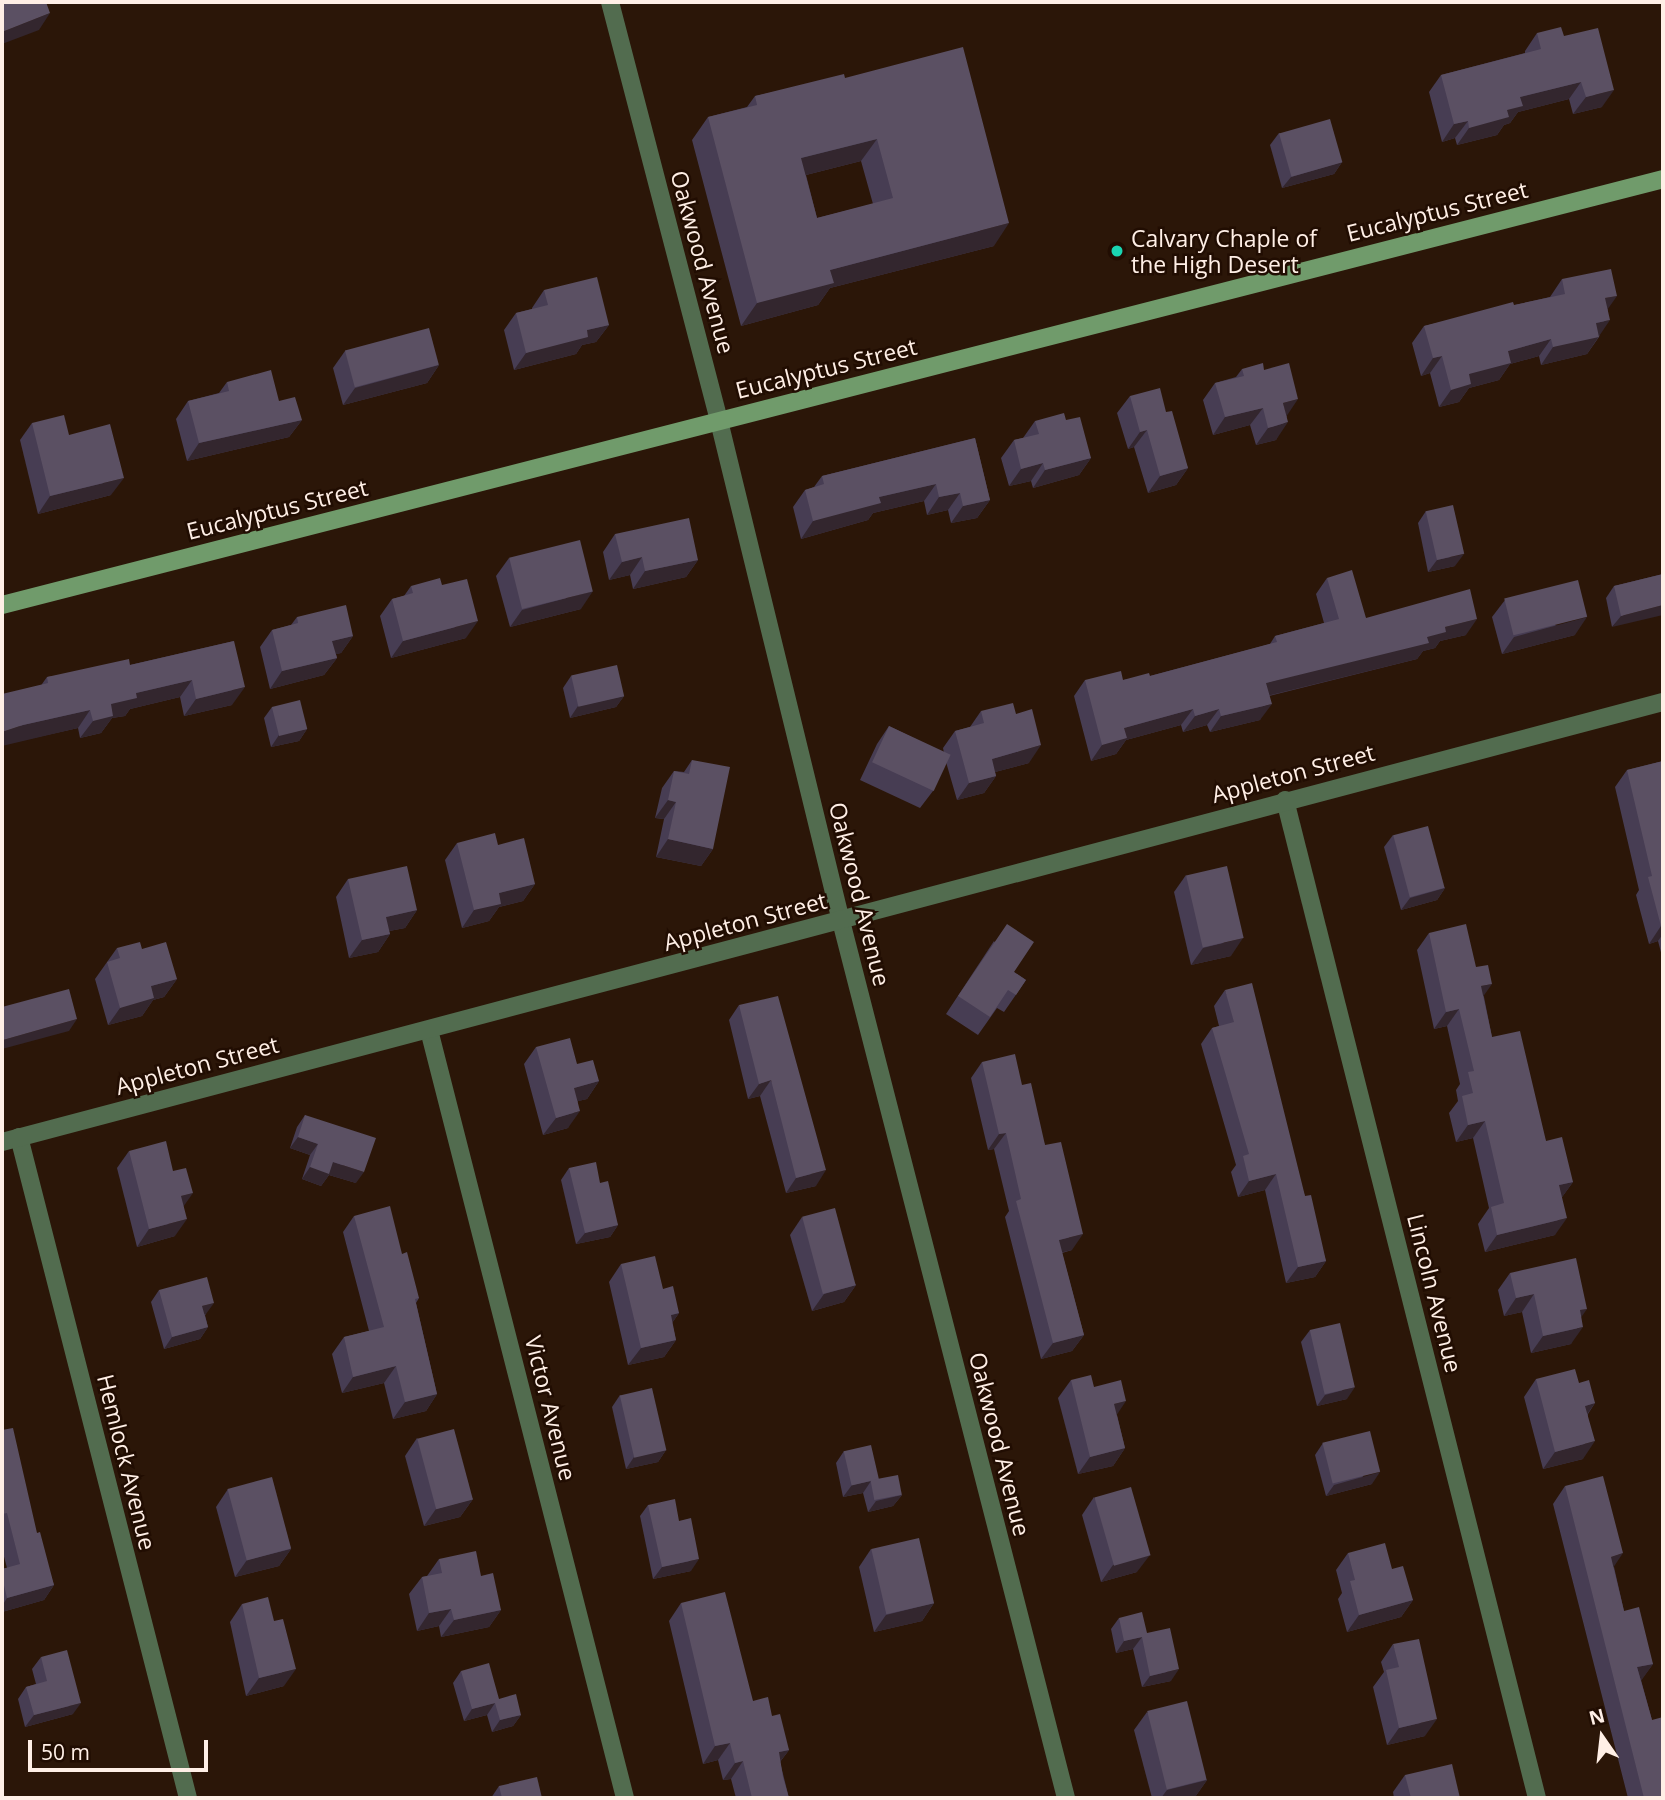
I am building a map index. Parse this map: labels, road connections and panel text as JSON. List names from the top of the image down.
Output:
{
  "streets": {
    "main road": ["Eucalyptus Street"],
    "street": [
      "Oakwood Avenue",
      "Appleton Street",
      "Lincoln Avenue",
      "Victor Avenue",
      "Hemlock Avenue"
    ]
  },
  "crossings": [
    ["Eucalyptus Street", "Oakwood Avenue"],
    ["Oakwood Avenue", "Appleton Street"],
    ["Appleton Street", "Lincoln Avenue"],
    ["Appleton Street", "Victor Avenue"],
    ["Appleton Street", "Hemlock Avenue"]
  ],
  "places": ["Calvary Chaple of the High Desert"],
  "scale_bar": "50 m",
  "north": "top"
}
